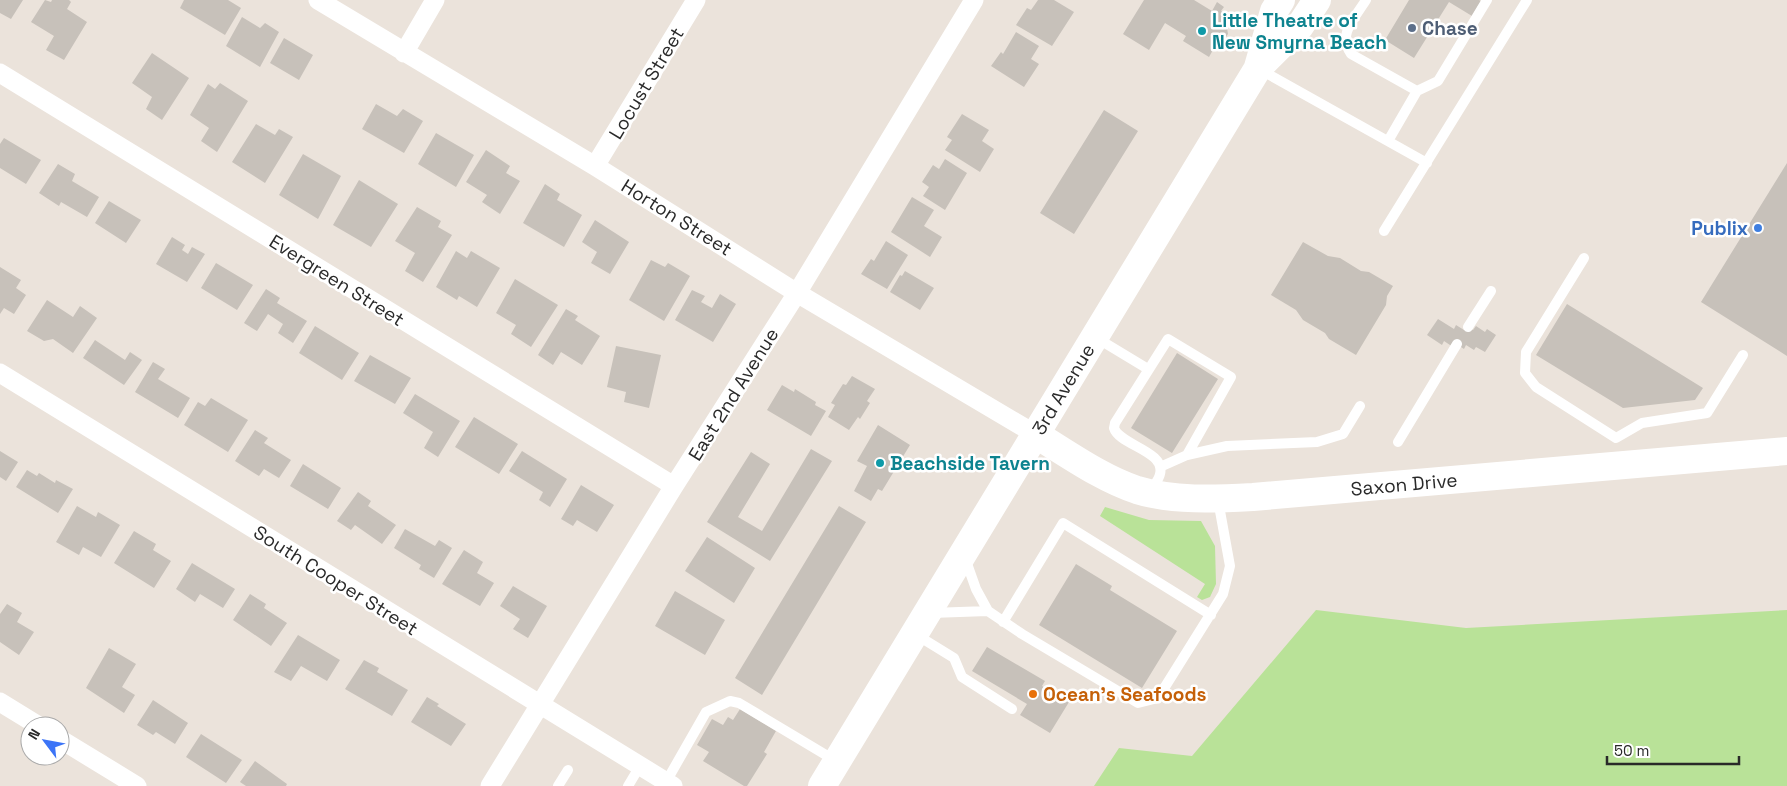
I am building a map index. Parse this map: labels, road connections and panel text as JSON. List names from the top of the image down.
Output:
{
  "streets": {
    "main road": ["3rd Avenue", "Saxon Drive"],
    "street": [
      "Locust Street",
      "Horton Street",
      "Evergreen Street",
      "East 2nd Avenue",
      "South Cooper Street"
    ]
  },
  "crossings": [
    ["Locust Street", "Horton Street"],
    ["Horton Street", "3rd Avenue"],
    ["Horton Street", "East 2nd Avenue"],
    ["Horton Street", "Saxon Drive"],
    ["Evergreen Street", "East 2nd Avenue"],
    ["3rd Avenue", "Saxon Drive"],
    ["East 2nd Avenue", "South Cooper Street"]
  ],
  "places": [
    "Chase",
    "Little Theatre of New Smyrna Beach",
    "Publix",
    "Beachside Tavern",
    "Ocean's Seafoods"
  ],
  "scale_bar": "50 m",
  "north": "top left"
}
